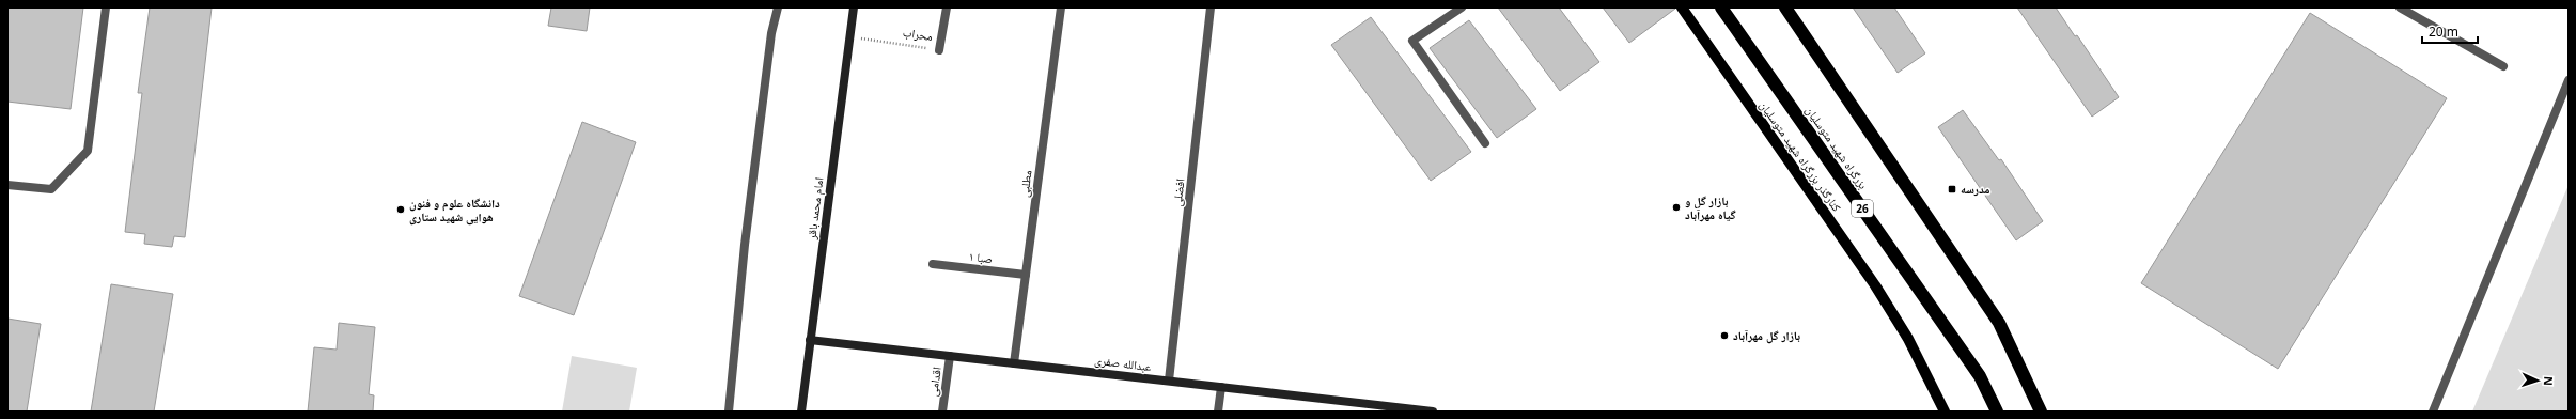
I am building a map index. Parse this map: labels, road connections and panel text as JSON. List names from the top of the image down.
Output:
{
  "streets": {
    "highway": ["بزرگراه شهید متوسلیان", "26"],
    "main road": ["کنارگذر بزرگراه شهید متوسلیان"],
    "street": [
      "محراب",
      "مطلبی",
      "افضلی",
      "امام محمد باقر",
      "صبا ۱",
      "عبدالله صفری",
      "اقدامی"
    ]
  },
  "crossings": [
    ["محراب", "امام محمد باقر"],
    ["مطلبی", "صبا ۱"],
    ["مطلبی", "عبدالله صفری"],
    ["افضلی", "عبدالله صفری"],
    ["امام محمد باقر", "عبدالله صفری"],
    ["عبدالله صفری", "اقدامی"]
  ],
  "places": {
    "transit": ["مدرسه"],
    "other": ["بازار گل و گیاه مهرآباد", "دانشگاه علوم و فنون هوایی شهید ستاری", "بازار گل مهرآباد"]
  },
  "scale_bar": "20 m",
  "north": "right"
}
